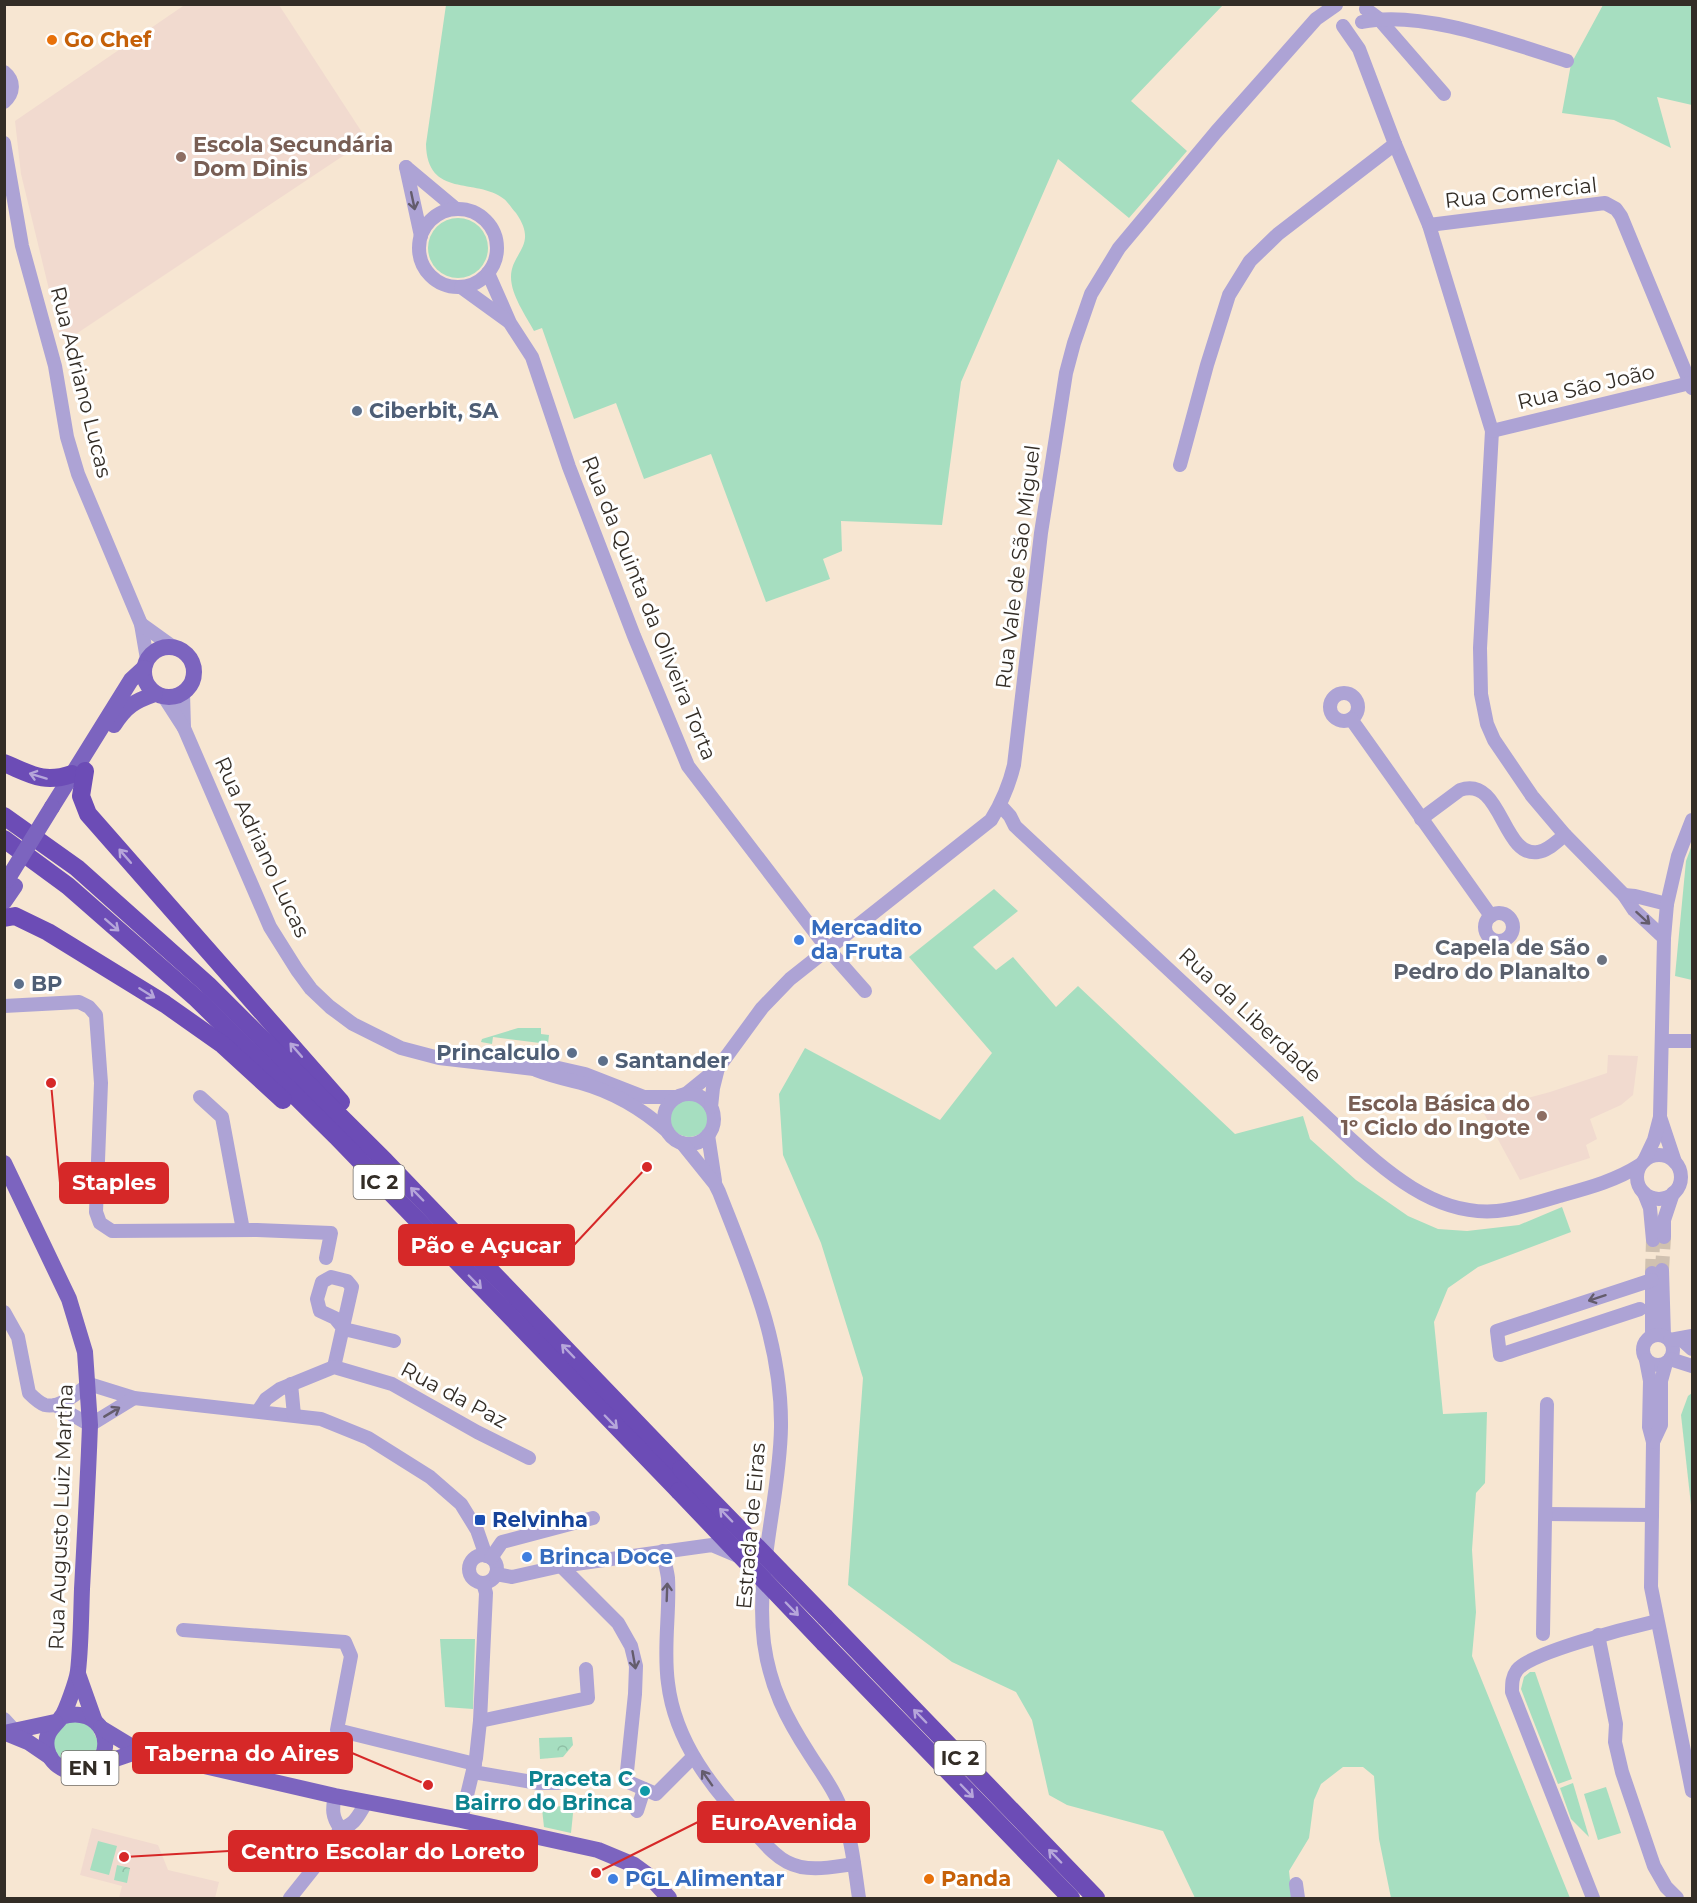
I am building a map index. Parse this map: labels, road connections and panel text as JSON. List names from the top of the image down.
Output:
{
  "streets": {
    "highway": ["IC 2"],
    "main road": ["Rua Adriano Lucas", "Rua Augusto Luiz Martha", "EN 1"],
    "street": [
      "Rua Comercial",
      "Rua São João",
      "Rua Vale de São Miguel",
      "Rua da Quinta da Oliveira Torta",
      "Rua da Liberdade",
      "Rua da Paz",
      "Estrada de Eiras"
    ]
  },
  "crossings": [
    ["Rua Comercial", "Rua São João"],
    ["Rua Adriano Lucas", "Rua Vale de São Miguel"],
    ["Rua Adriano Lucas", "Estrada de Eiras"],
    ["Rua Vale de São Miguel", "Rua da Quinta da Oliveira Torta"],
    ["Rua Vale de São Miguel", "Rua da Liberdade"],
    ["Rua Vale de São Miguel", "Estrada de Eiras"],
    ["Rua Augusto Luiz Martha", "EN 1"]
  ],
  "places": {
    "other": [
      "Go Chef",
      "Escola Secundária Dom Dinis",
      "Ciberbit, SA",
      "Mercadito da Fruta",
      "Capela de São Pedro do Planalto",
      "BP",
      "Princalculo",
      "Santander",
      "Staples",
      "Escola Básica do 1º Ciclo do Ingote",
      "Pão e Açucar",
      "Brinca Doce",
      "Taberna do Aires",
      "Praceta C Bairro do Brinca",
      "Centro Escolar do Loreto",
      "EuroAvenida",
      "PGL Alimentar",
      "Panda"
    ],
    "transit": ["Relvinha"]
  }
}
